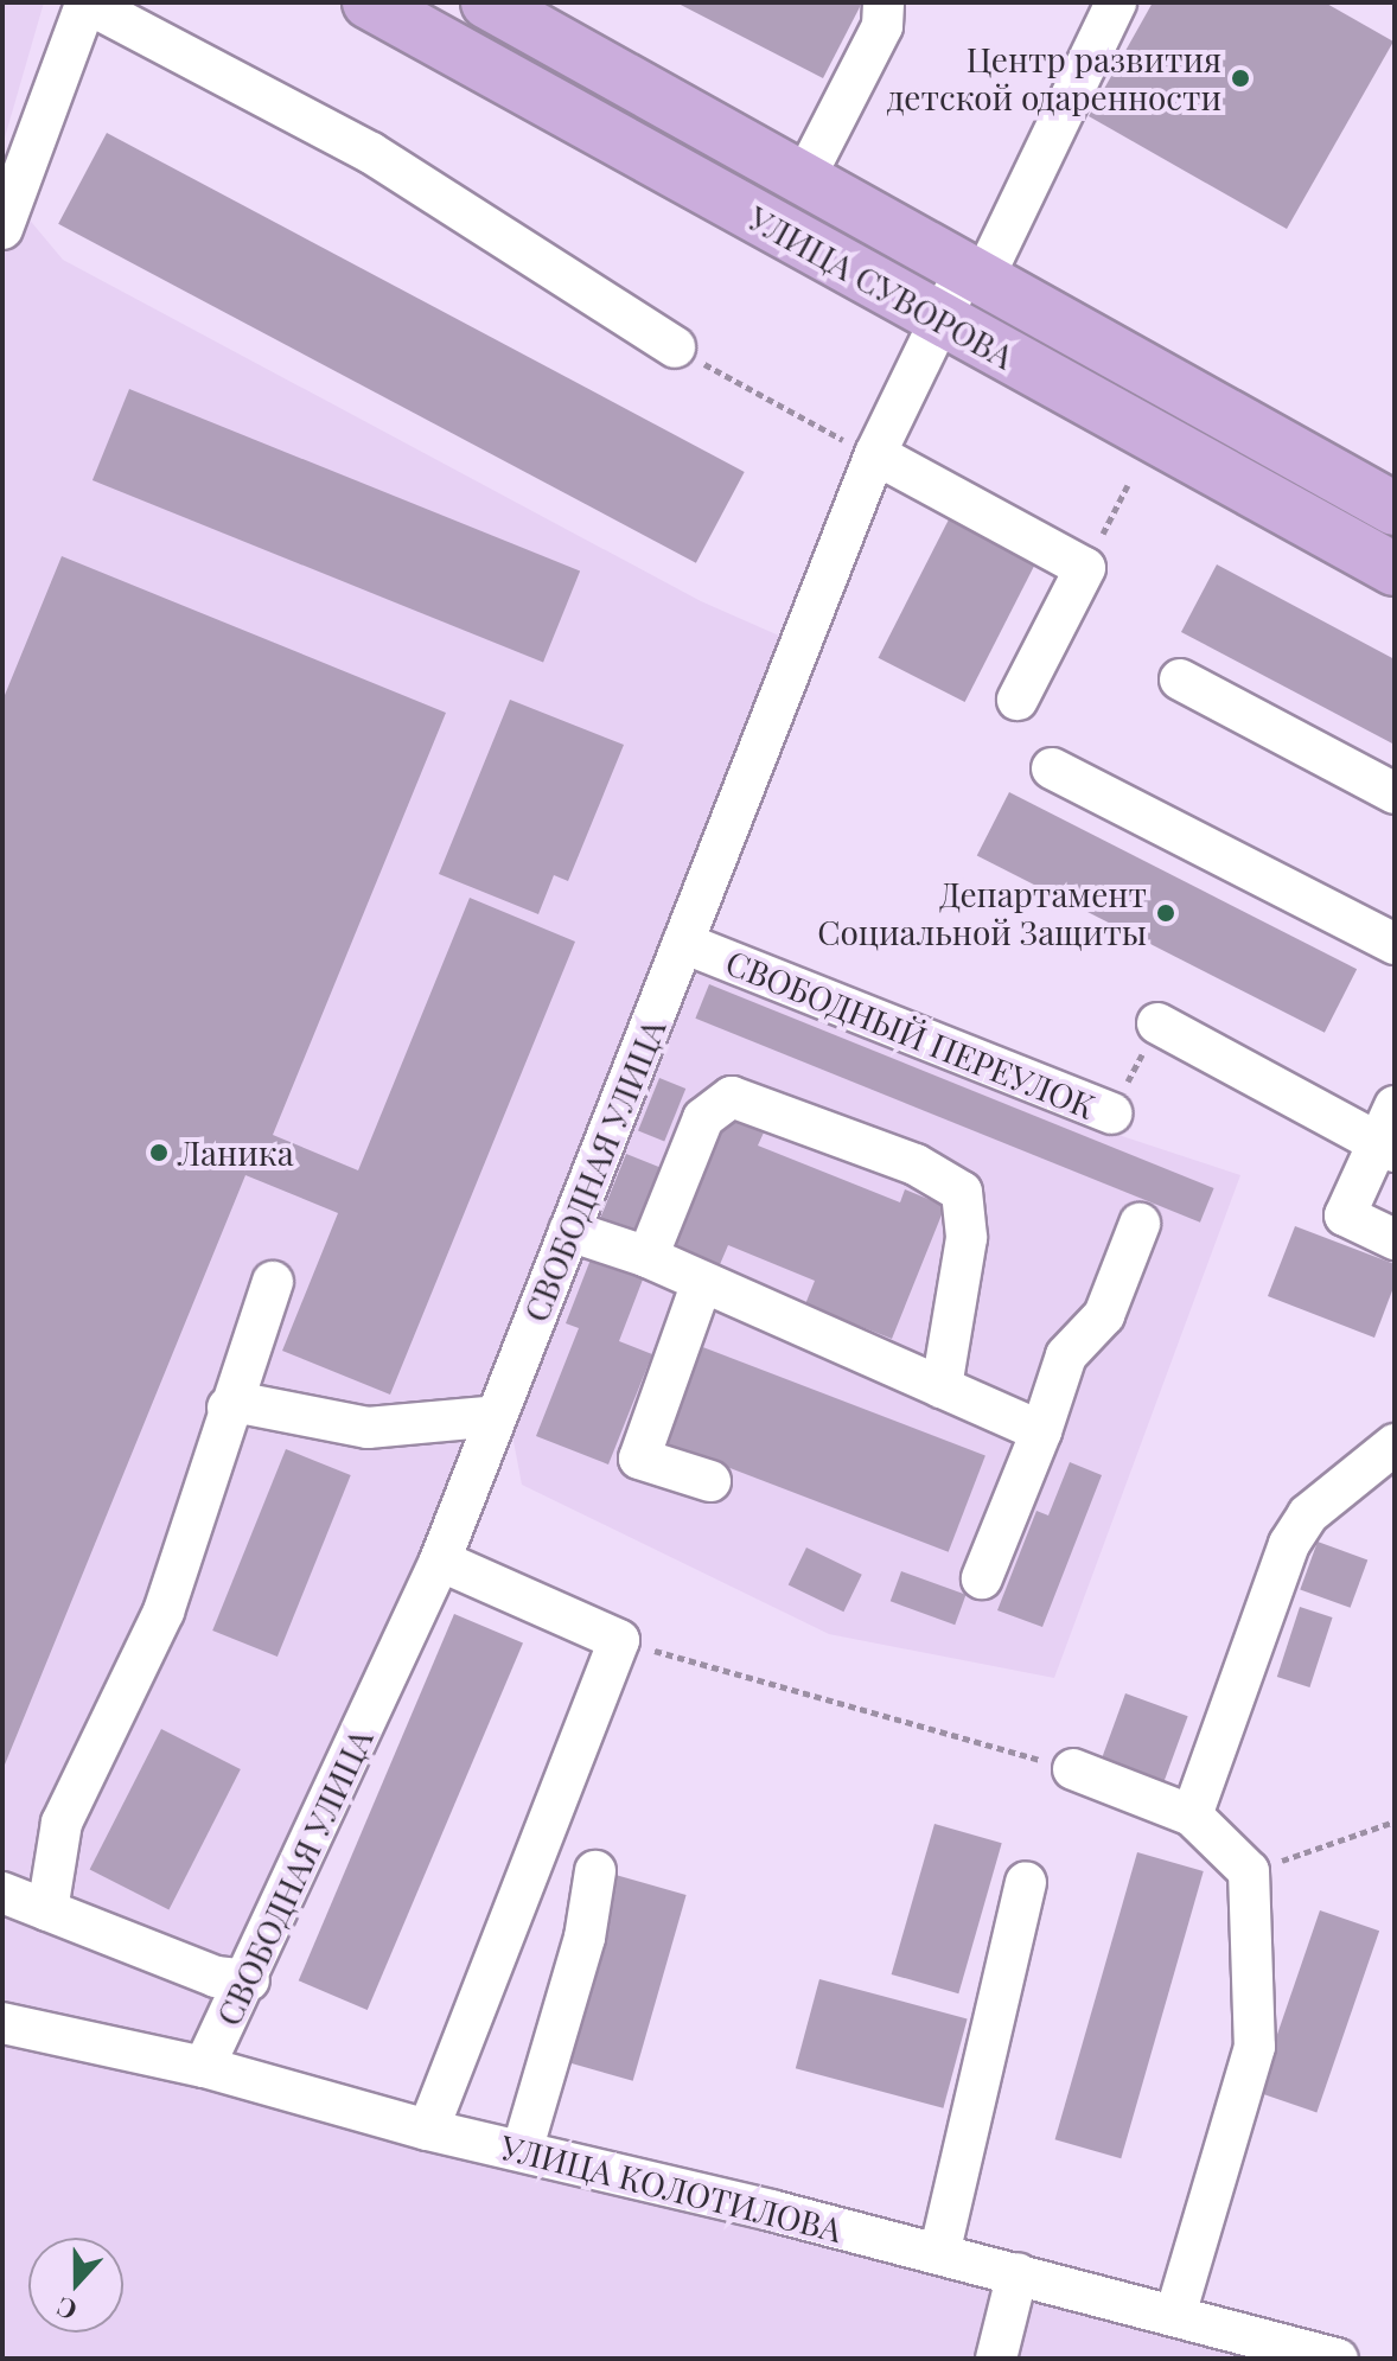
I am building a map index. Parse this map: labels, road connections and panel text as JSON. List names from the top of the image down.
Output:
{
  "streets": {
    "main road": ["УЛИЦА СУВОРОВА"],
    "street": ["СВОБОДНЫЙ ПЕРЕУЛОК", "СВОБОДНАЯ УЛИЦА", "УЛИЦА КОЛОТИЛОВА"]
  },
  "crossings": [
    ["УЛИЦА СУВОРОВА", "СВОБОДНАЯ УЛИЦА"],
    ["СВОБОДНЫЙ ПЕРЕУЛОК", "СВОБОДНАЯ УЛИЦА"],
    ["СВОБОДНАЯ УЛИЦА", "УЛИЦА КОЛОТИЛОВА"]
  ],
  "places": ["Центр развития детской одаренности", "Департамент Социальной Защиты", "Ланика"],
  "north": "bottom"
}
